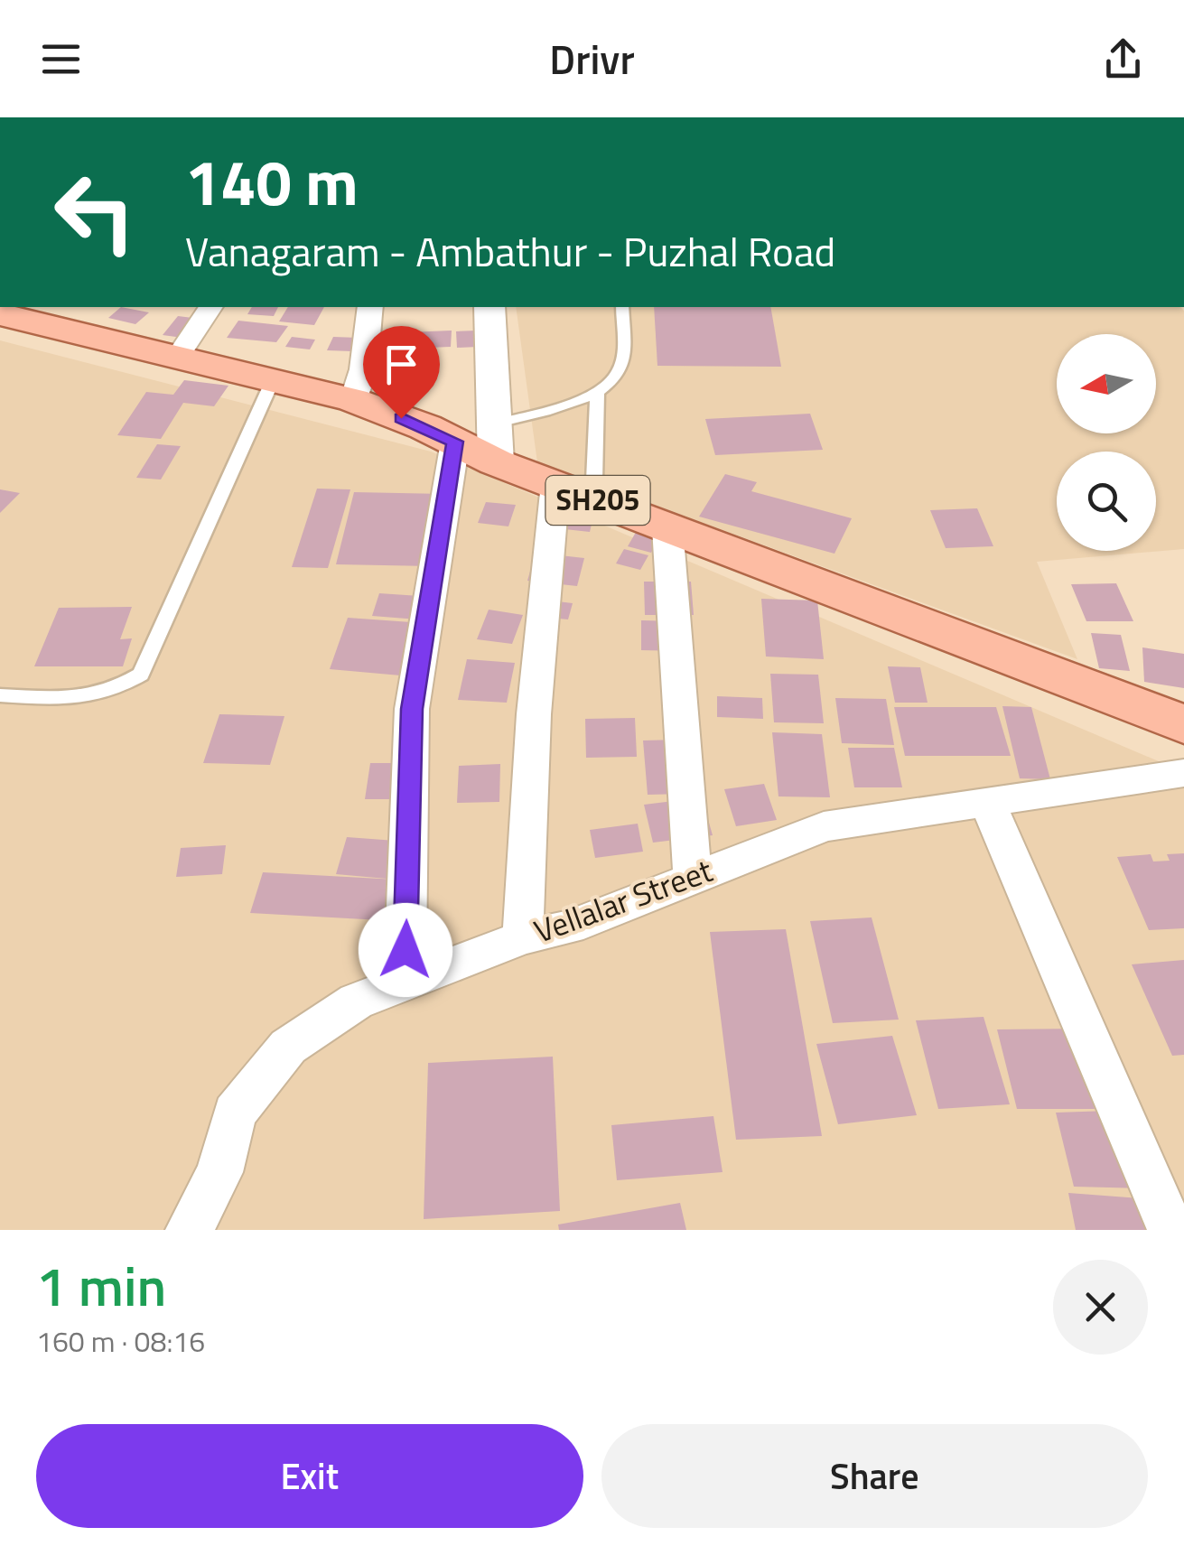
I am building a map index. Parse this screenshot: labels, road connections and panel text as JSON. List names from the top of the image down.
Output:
{
  "streets": {
    "main road": ["SH205"],
    "street": ["Vellalar Street"]
  },
  "north": "left",
  "page": {
    "header": "Drivr",
    "turn": ["140 m", "Vanagaram - Ambathur - Puzhal Road"],
    "heading": ["1 min", "160 m · 08:16"],
    "buttons": ["Exit", "Share"]
  }
}
